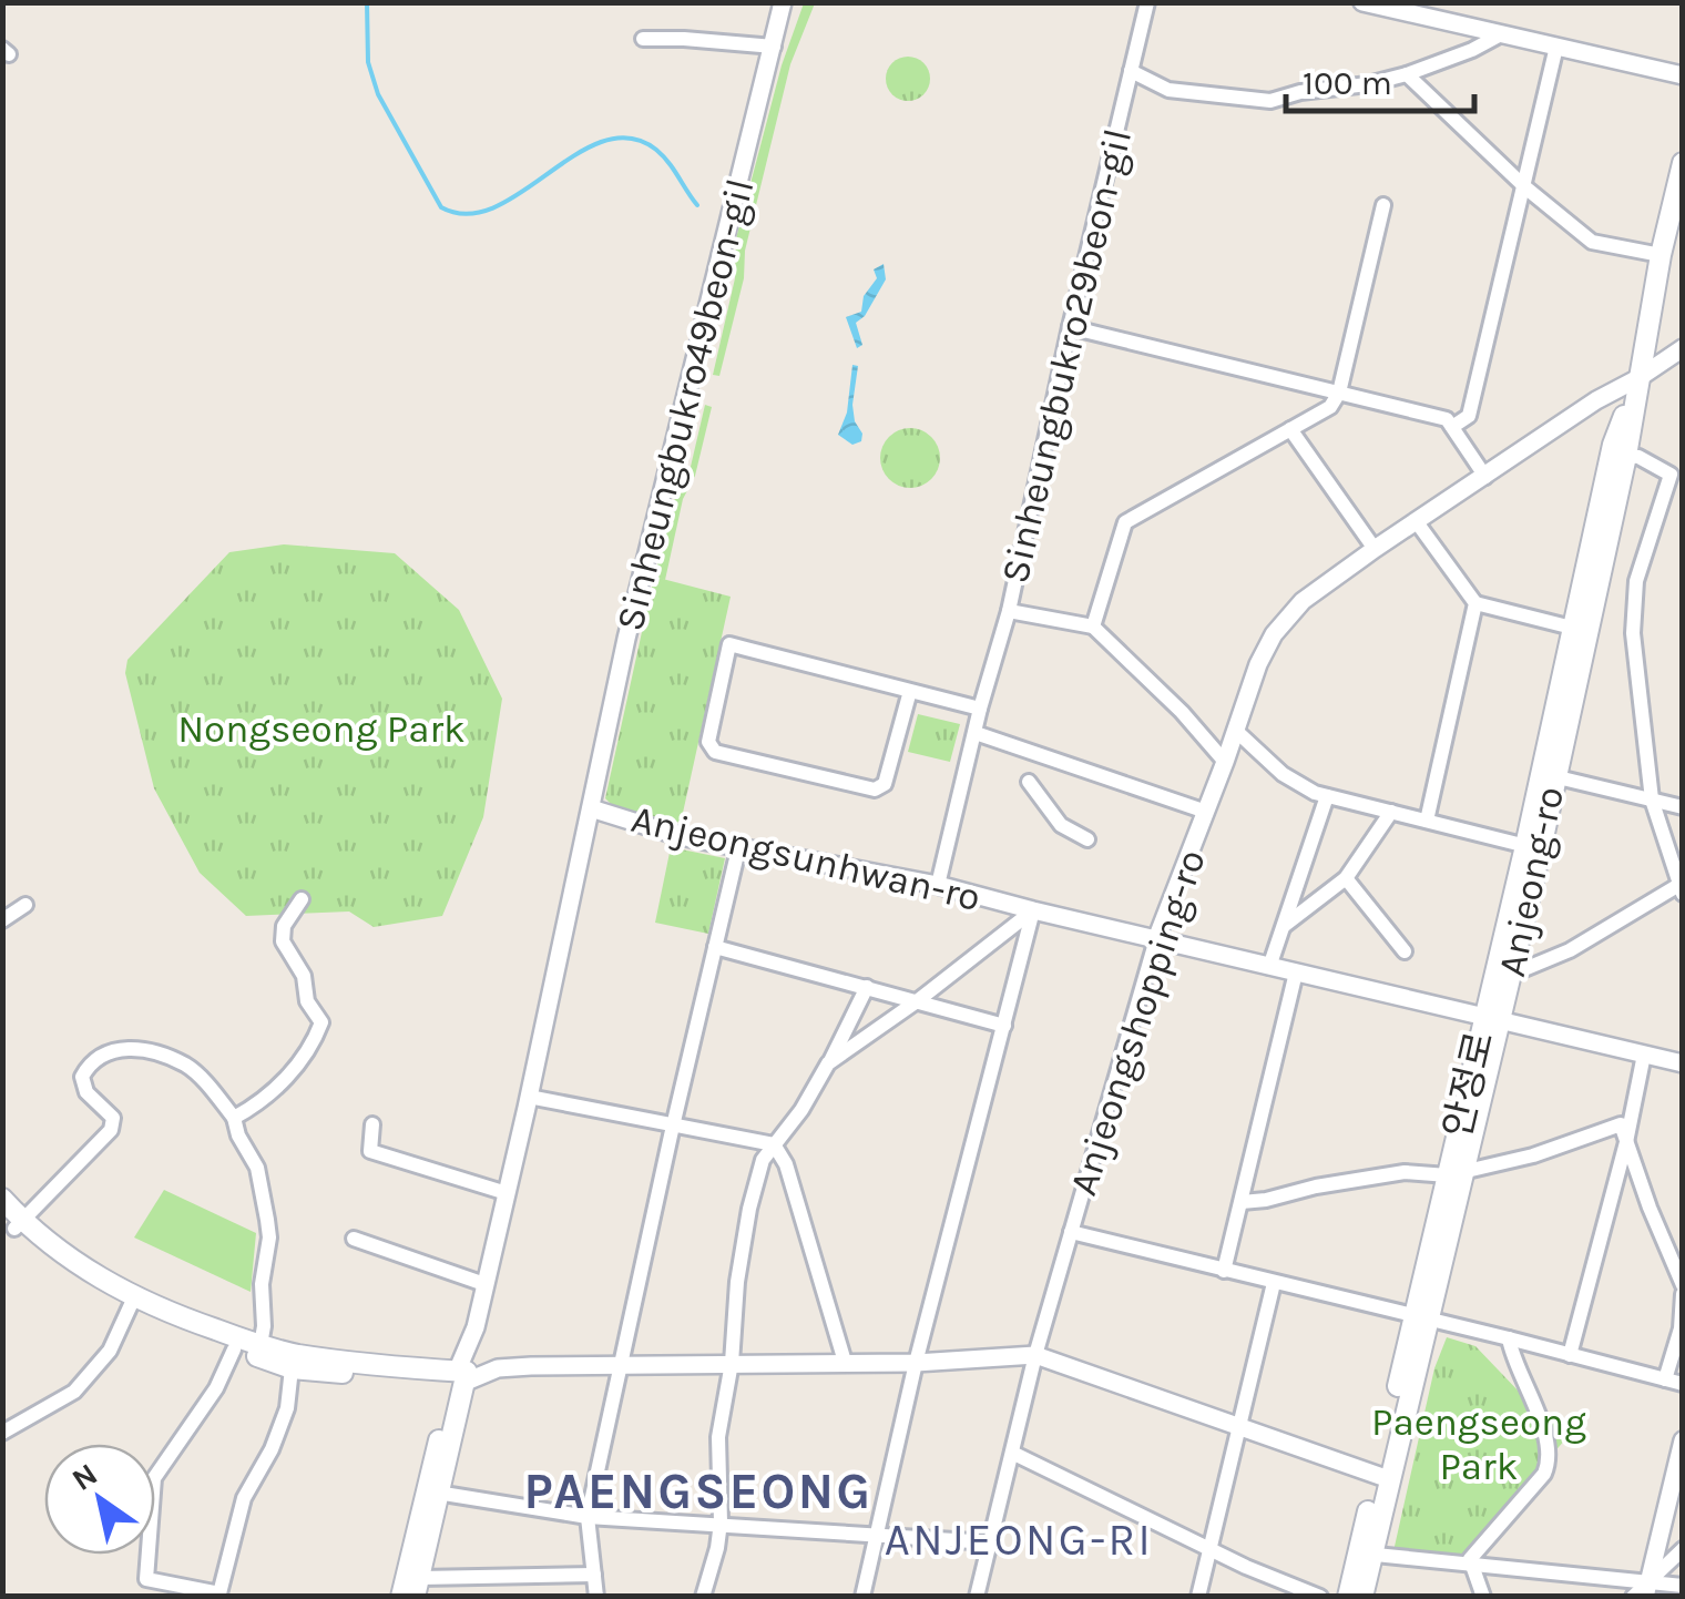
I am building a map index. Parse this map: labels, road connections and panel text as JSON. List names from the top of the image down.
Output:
{
  "streets": {
    "main road": ["Anjeongsunhwan-ro", "Anjeong-ro"],
    "street": ["Sinheungbukro29beon-gil", "Sinheungbukro49beon-gil", "Anjeongshopping-ro"]
  },
  "crossings": [
    ["Sinheungbukro29beon-gil", "Anjeongsunhwan-ro"],
    ["Sinheungbukro49beon-gil", "Anjeongsunhwan-ro"],
    ["Anjeongsunhwan-ro", "Anjeong-ro"],
    ["Anjeongsunhwan-ro", "Anjeongshopping-ro"],
    ["Anjeong-ro", "Anjeongshopping-ro"]
  ],
  "districts": ["PAENGSEONG", "ANJEONG-RI"],
  "parks": ["Nongseong Park", "Paengseong Park"],
  "scale_bar": "100 m",
  "north": "top left"
}
